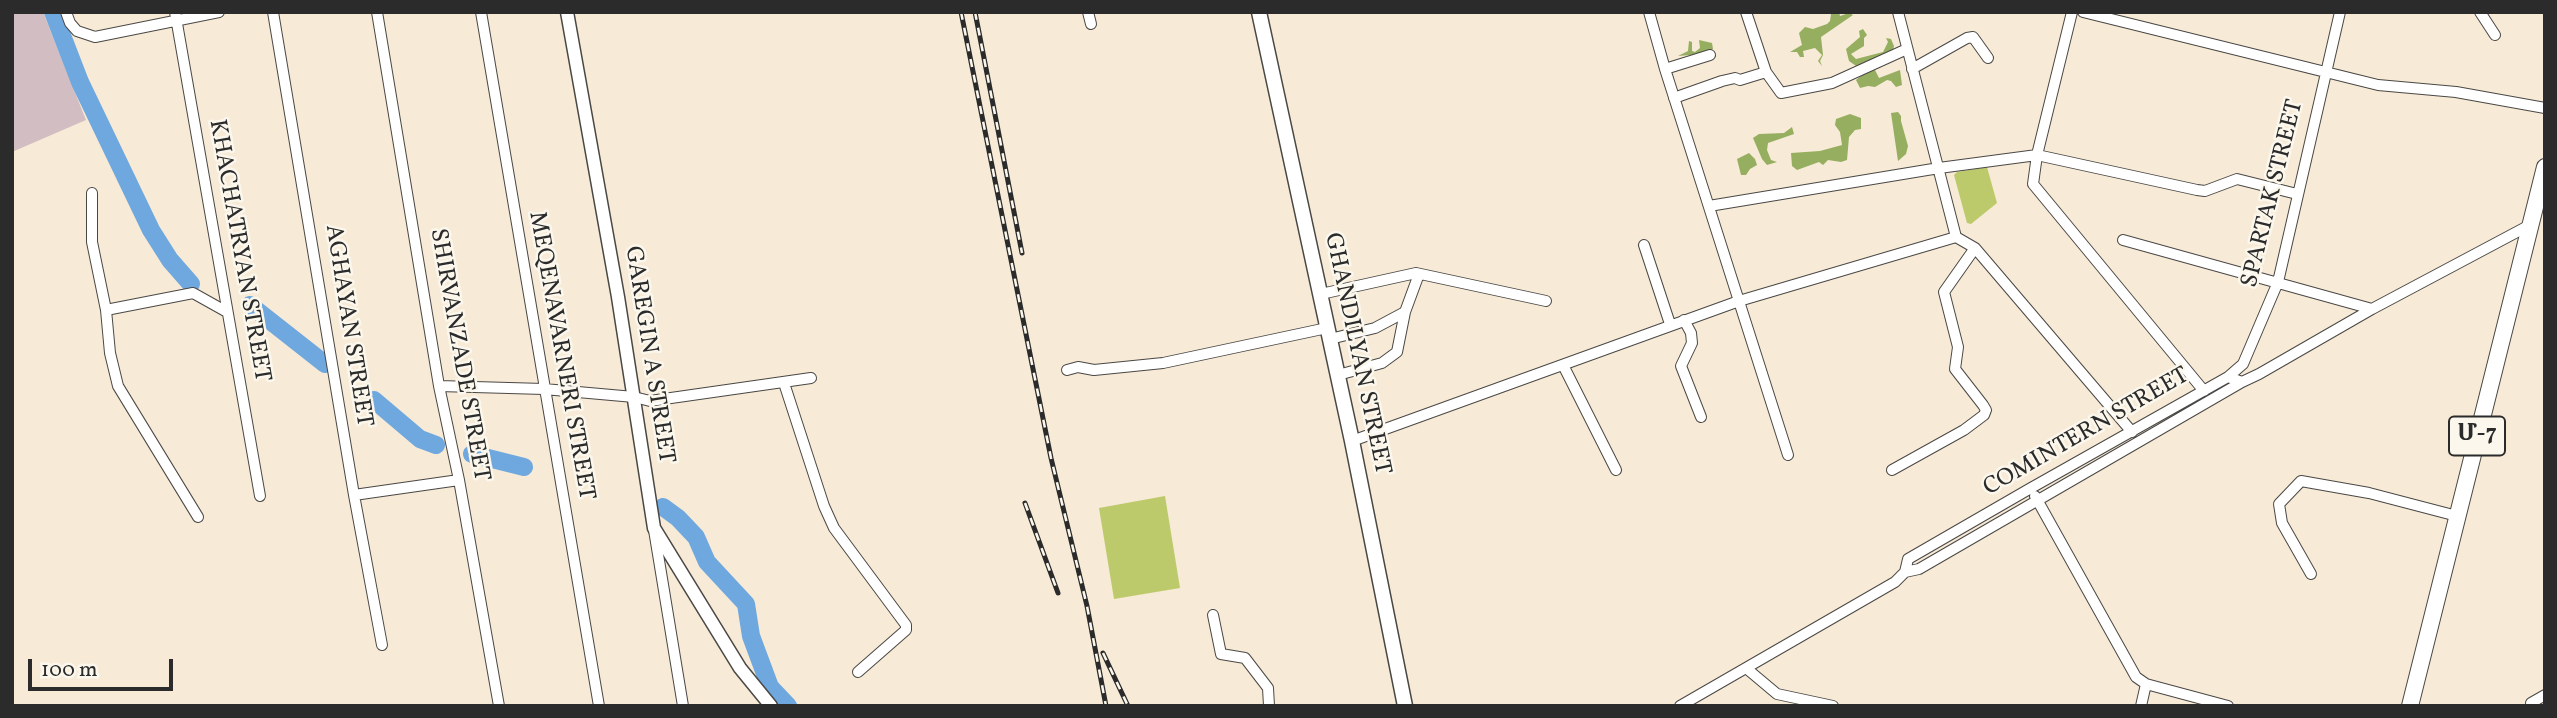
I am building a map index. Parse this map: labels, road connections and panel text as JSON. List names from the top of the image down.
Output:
{
  "streets": {
    "highway": ["Մ-7"],
    "main road": ["GHANDILYAN STREET"],
    "street": [
      "SPARTAK STREET",
      "KHACHATRYAN STREET",
      "AGHAYAN STREET",
      "SHIRVANZADE STREET",
      "GAREGIN A STREET",
      "MEQENAVARNERI STREET",
      "COMINTERN STREET"
    ]
  },
  "crossings": [
    ["SPARTAK STREET", "COMINTERN STREET"]
  ],
  "scale_bar": "100 m"
}
